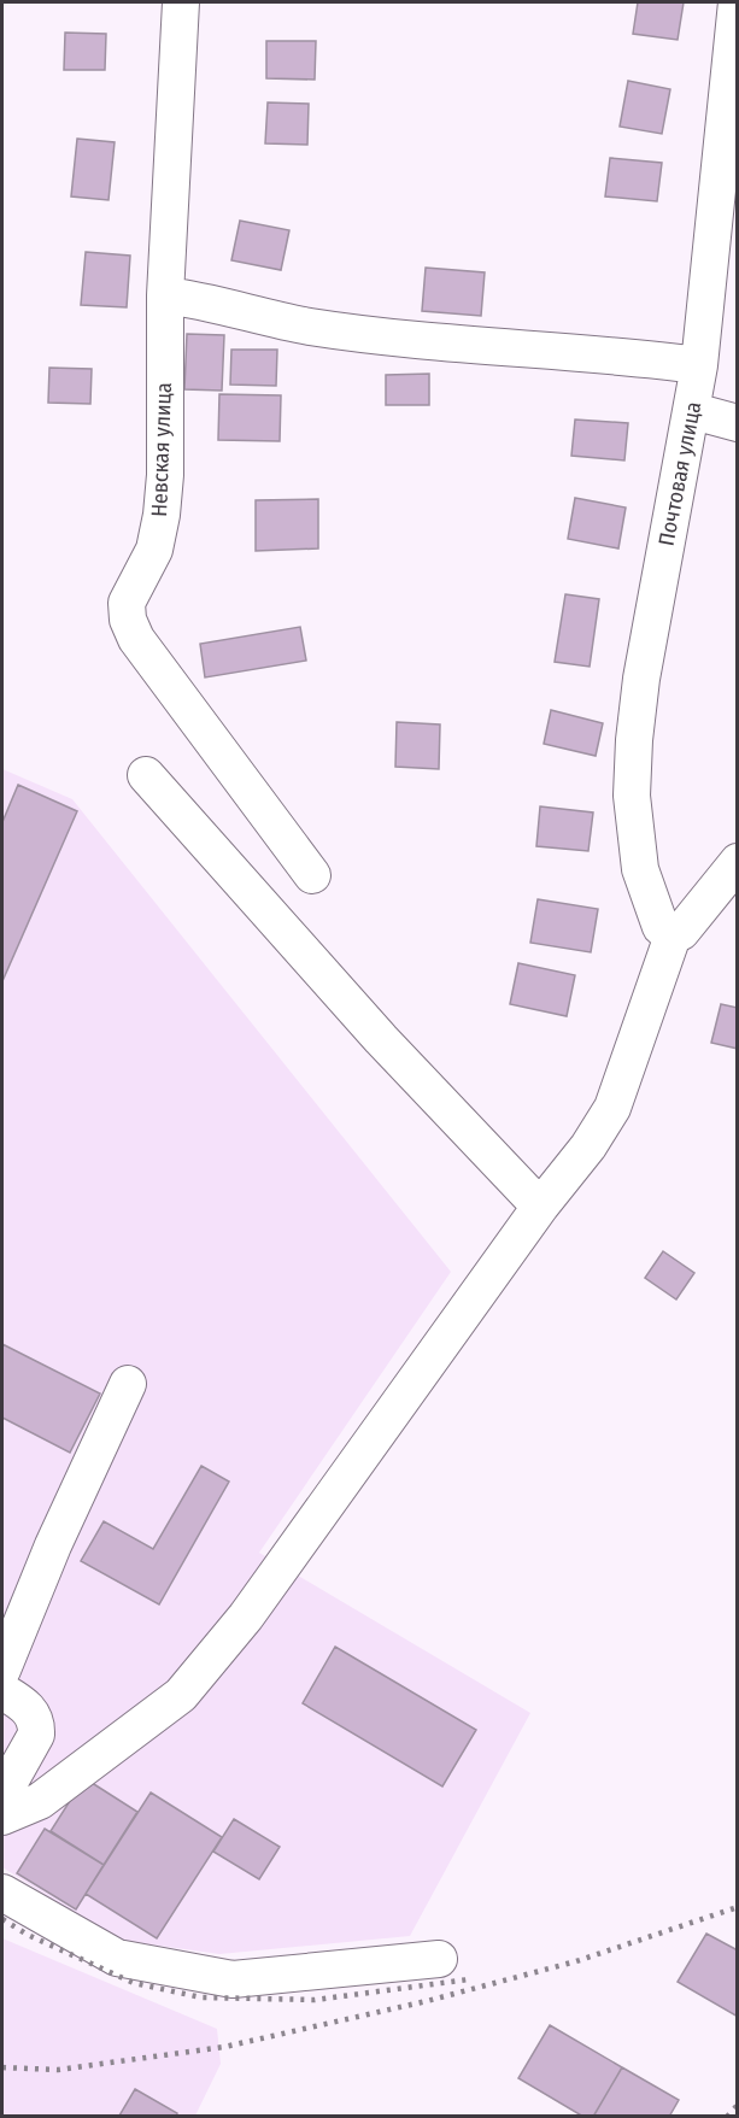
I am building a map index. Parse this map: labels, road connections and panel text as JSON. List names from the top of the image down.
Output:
{
  "streets": {
    "street": ["Невская улица", "Почтовая улица"]
  }
}
